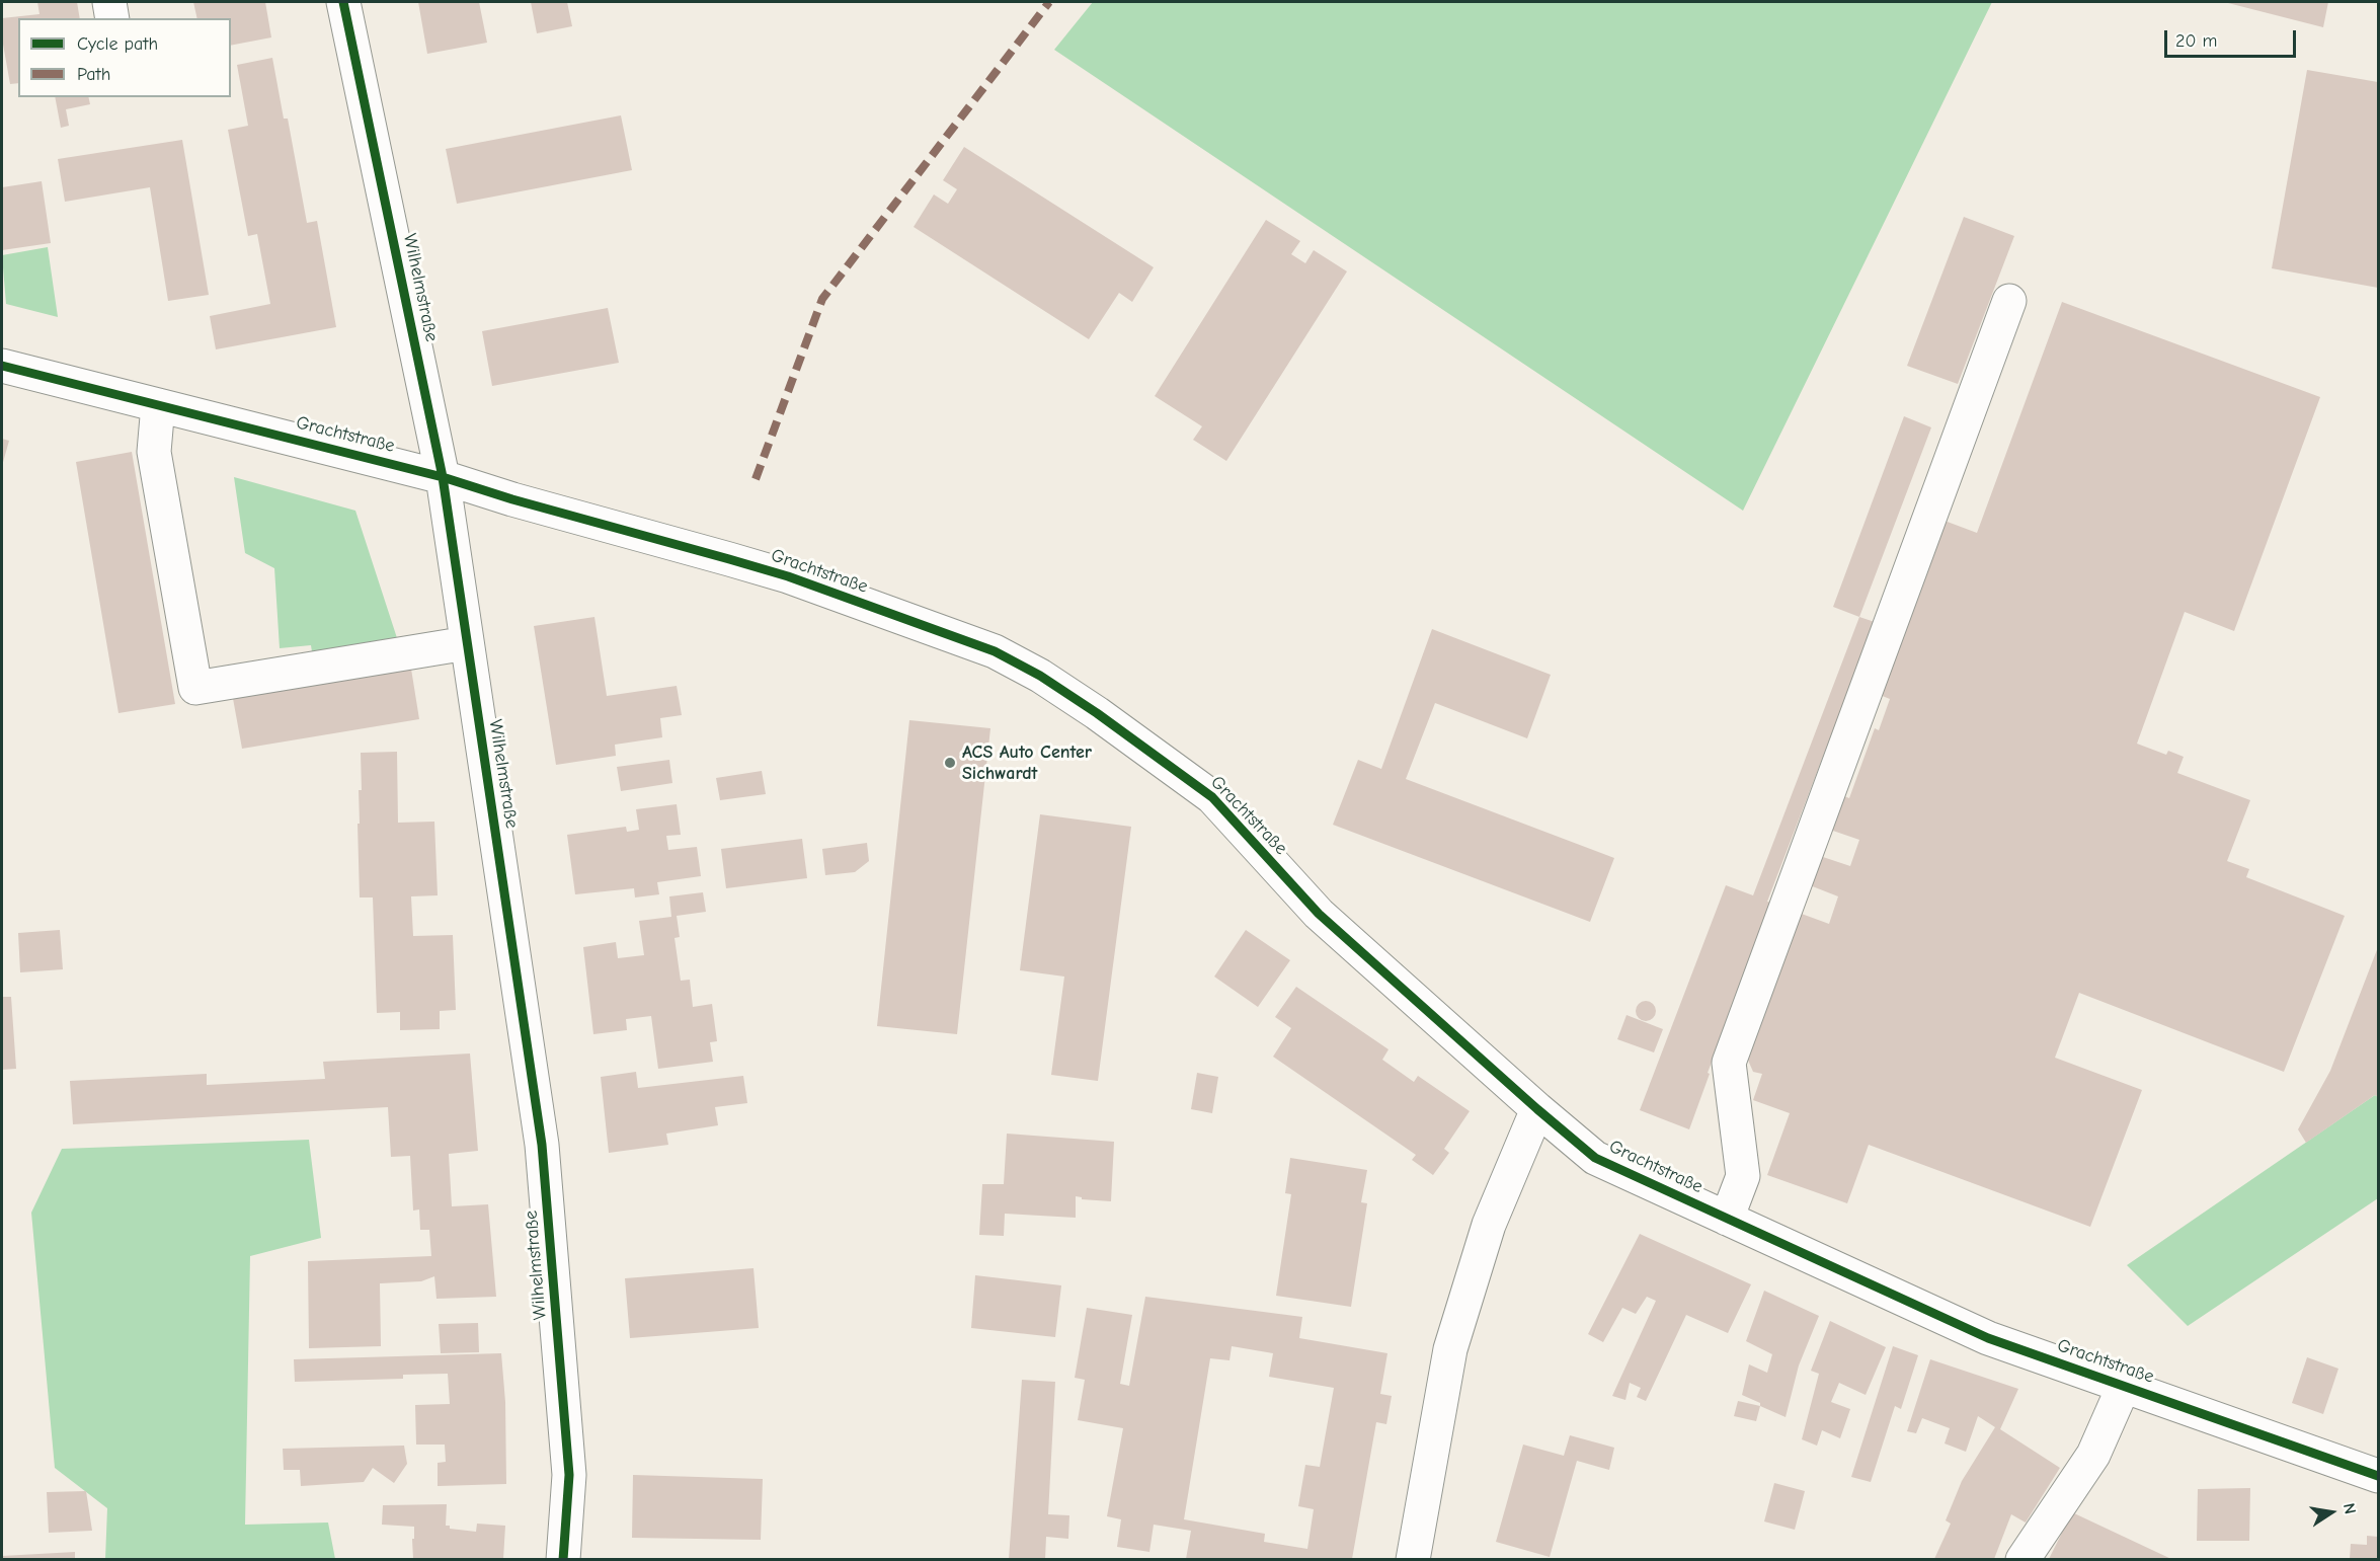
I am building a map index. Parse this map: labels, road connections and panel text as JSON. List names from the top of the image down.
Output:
{
  "streets": {
    "street": ["Wilhelmstraße", "Grachtstraße"]
  },
  "crossings": [
    ["Wilhelmstraße", "Grachtstraße"]
  ],
  "places": ["ACS Auto Center Sichwardt"],
  "legend": ["Cycle path", "Path"],
  "scale_bar": "20 m",
  "north": "right"
}
